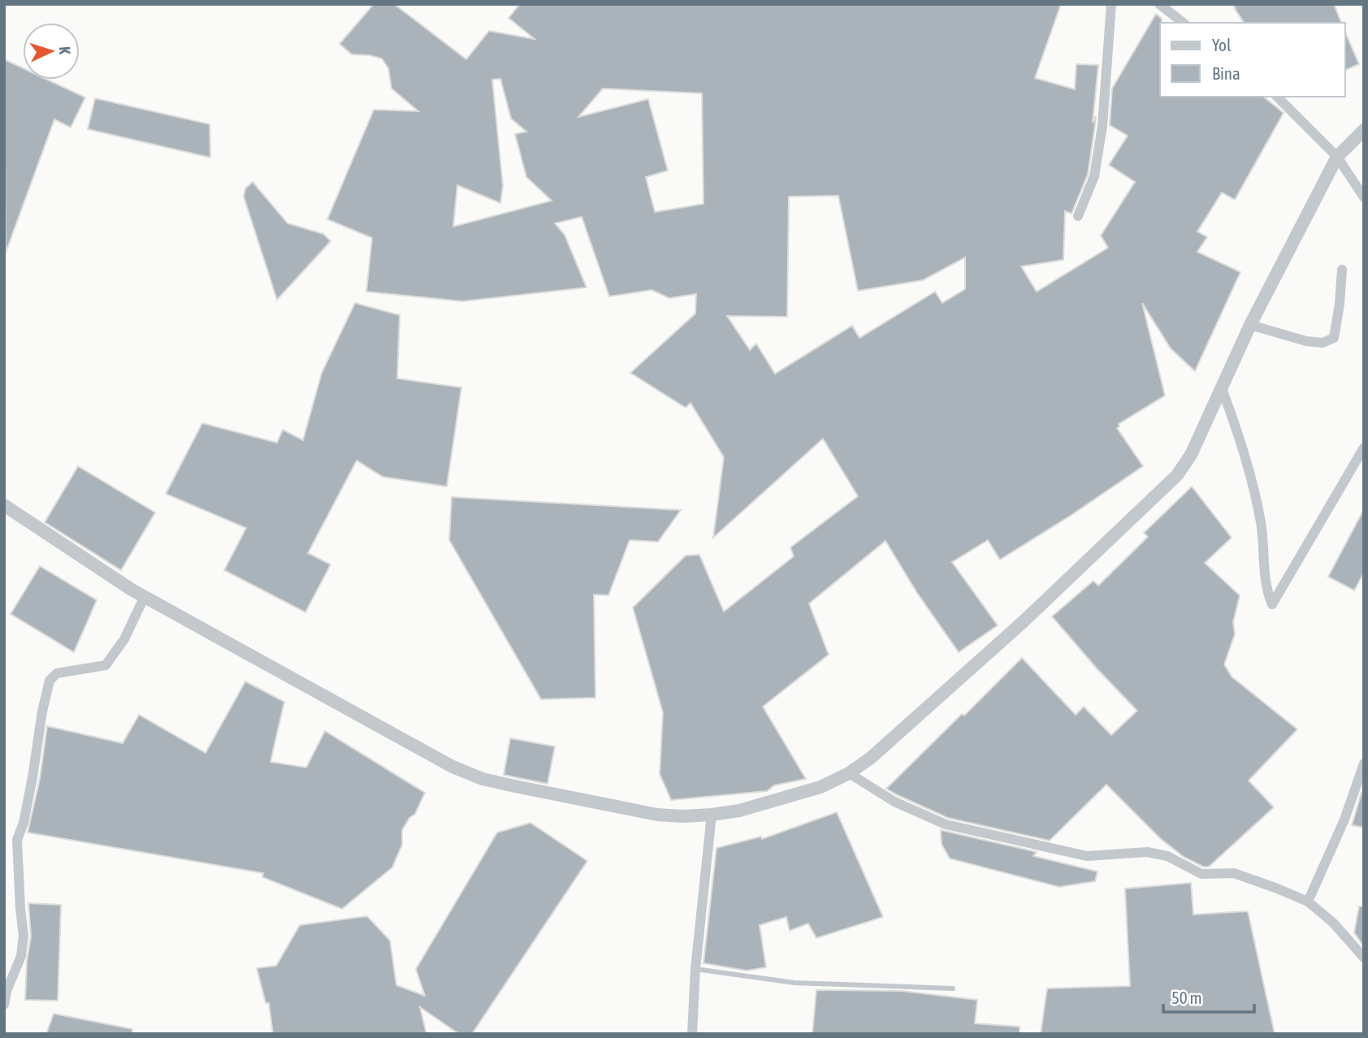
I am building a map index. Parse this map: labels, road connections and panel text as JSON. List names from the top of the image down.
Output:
{
  "legend": ["Yol", "Bina"],
  "scale_bar": "50 m",
  "north": "right"
}
